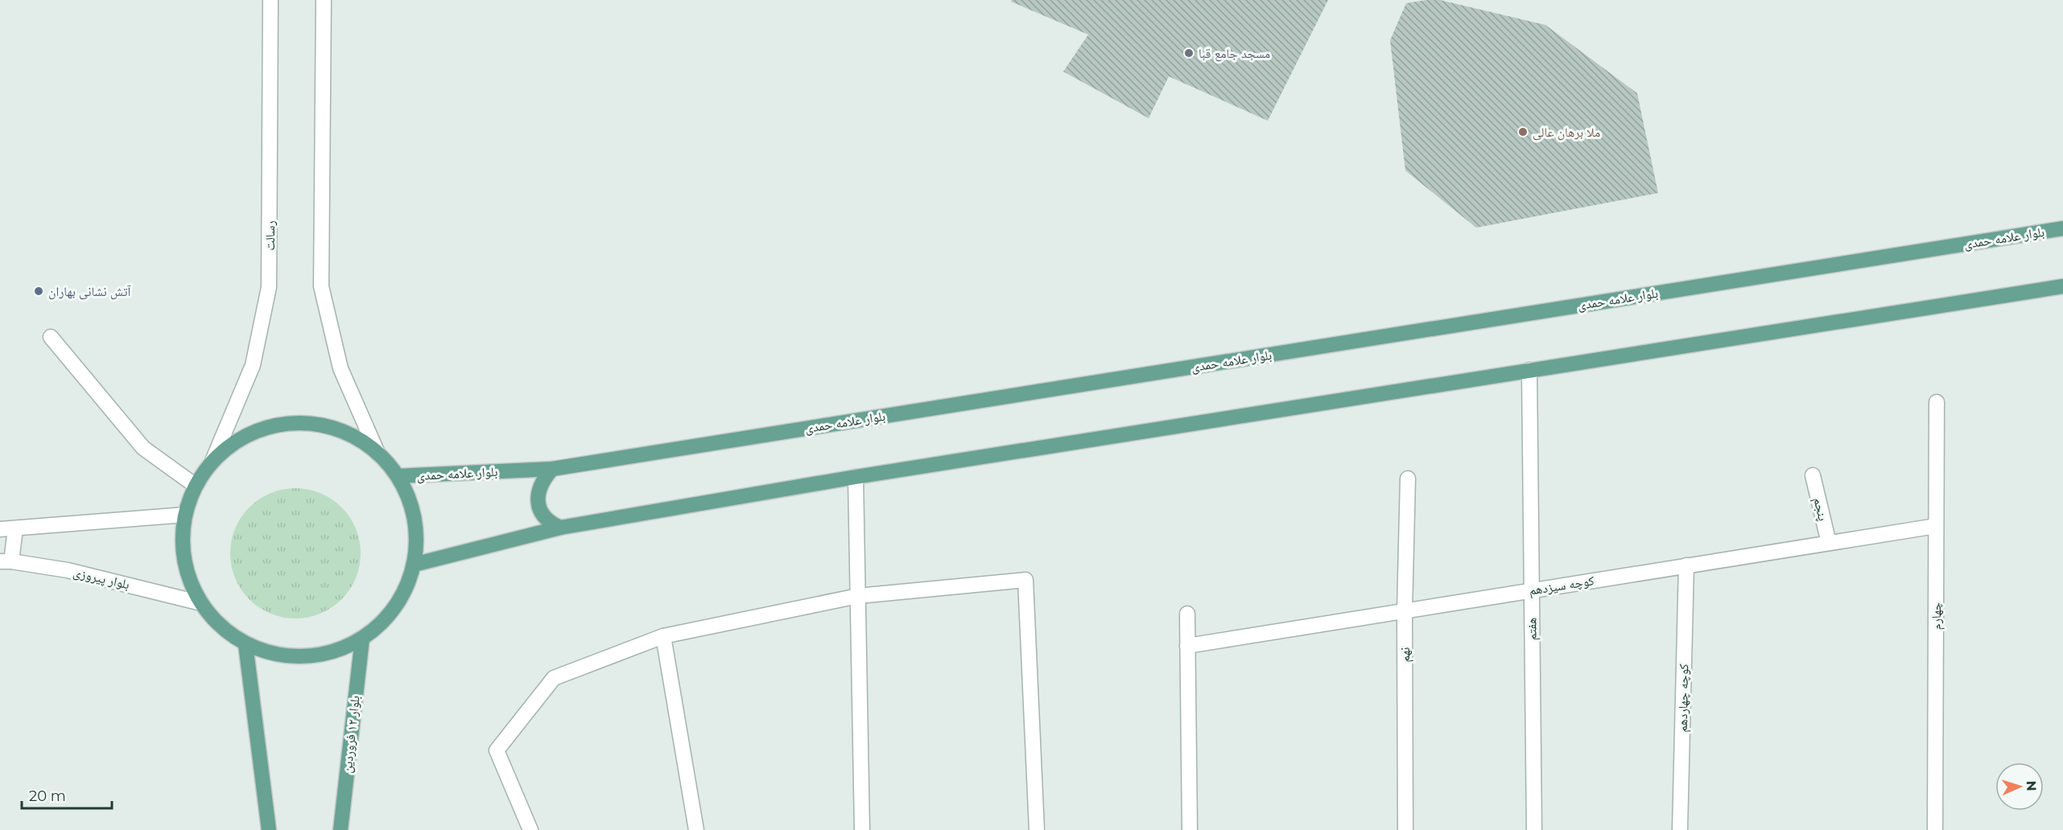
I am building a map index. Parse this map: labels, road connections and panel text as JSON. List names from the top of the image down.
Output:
{
  "streets": {
    "main road": ["بلوار علامه حمدی", "بلوار ۱۲ فروردین"],
    "street": [
      "رسالت",
      "پنجم",
      "بلوار پیروزی",
      "کوچه سیزدهم",
      "چهارم",
      "هفتم",
      "نهم",
      "کوچه چهاردهم"
    ]
  },
  "crossings": [
    ["پنجم", "کوچه سیزدهم"],
    ["کوچه سیزدهم", "چهارم"],
    ["کوچه سیزدهم", "هفتم"],
    ["کوچه سیزدهم", "نهم"],
    ["کوچه سیزدهم", "کوچه چهاردهم"]
  ],
  "places": ["مسجد جامع قبا", "ملا برهان عالی", "آتش نشانی بهاران"],
  "scale_bar": "20 m",
  "north": "right"
}
